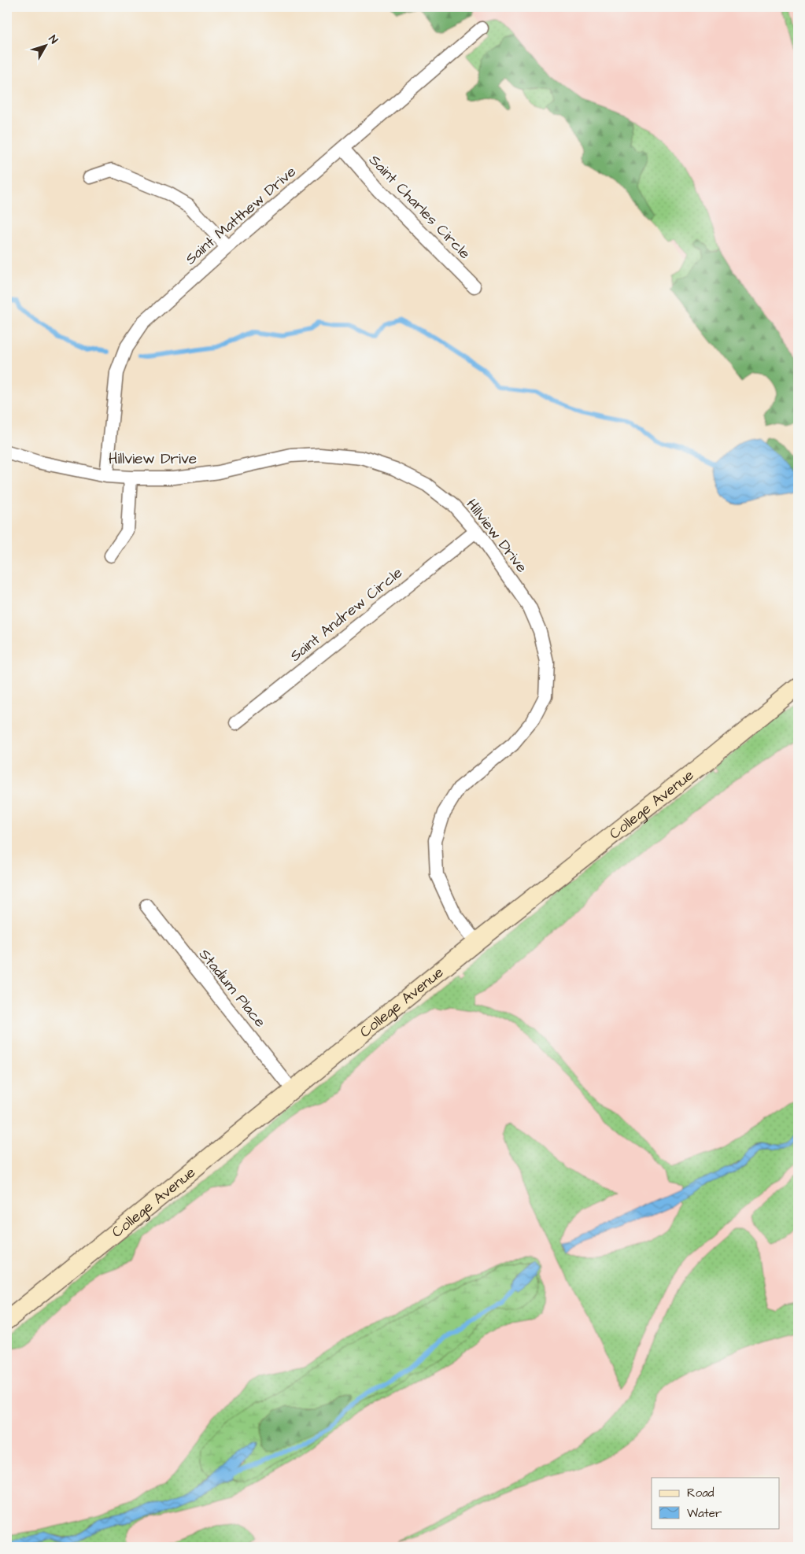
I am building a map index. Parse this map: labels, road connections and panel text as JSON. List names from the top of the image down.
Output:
{
  "streets": {
    "street": [
      "Saint Charles Circle",
      "Saint Matthew Drive",
      "Hillview Drive",
      "Saint Andrew Circle",
      "College Avenue",
      "Stadium Place"
    ]
  },
  "crossings": [
    ["Saint Charles Circle", "Saint Matthew Drive"],
    ["Saint Matthew Drive", "Hillview Drive"],
    ["Hillview Drive", "Saint Andrew Circle"],
    ["Hillview Drive", "College Avenue"],
    ["College Avenue", "Stadium Place"]
  ],
  "legend": ["Road", "Water"],
  "north": "top right"
}
